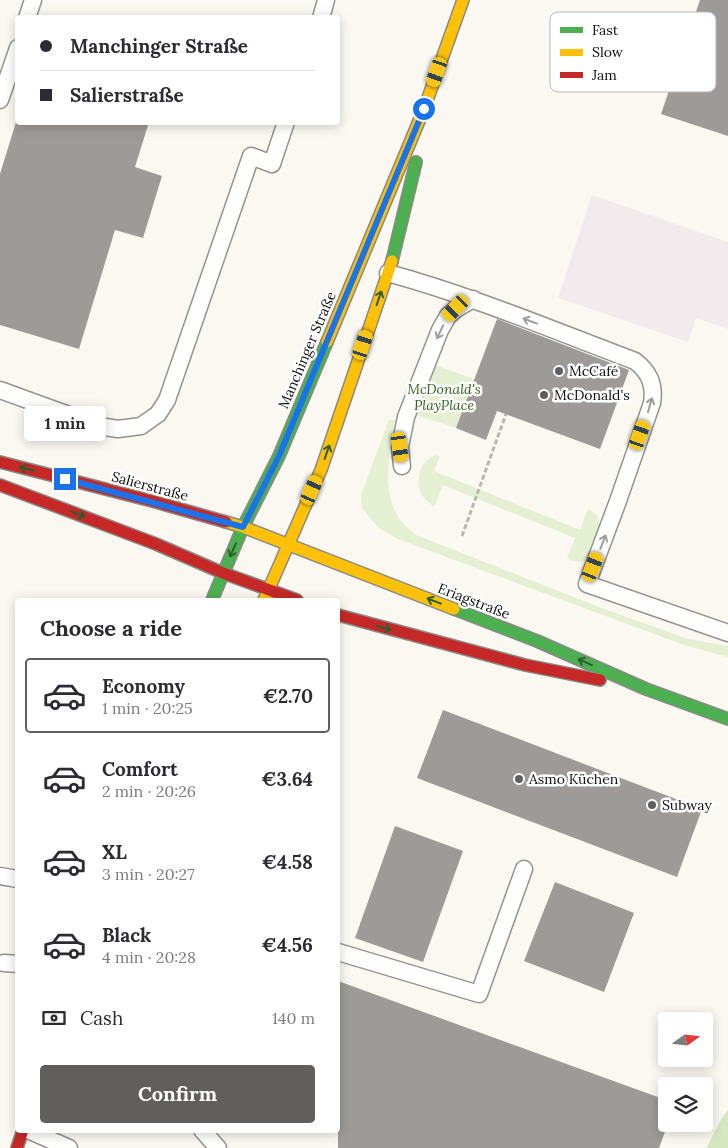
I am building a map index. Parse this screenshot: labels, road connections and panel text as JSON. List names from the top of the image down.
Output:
{
  "streets": {
    "main road": ["Manchinger Straße", "Salierstraße", "Eriagstraße"]
  },
  "crossings": [
    ["Manchinger Straße", "Salierstraße"],
    ["Manchinger Straße", "Eriagstraße"],
    ["Salierstraße", "Eriagstraße"]
  ],
  "parks": ["McDonald's PlayPlace"],
  "places": [
    "McCafé",
    "McDonald's",
    "Asmo Küchen",
    "Subway"
  ],
  "legend": ["Fast", "Slow", "Jam"],
  "north": "right",
  "page": {
    "banner": ["Manchinger Straße", "Salierstraße"],
    "bubble": "1 min",
    "heading": "Choose a ride",
    "list": [
      {
        "name": "Economy",
        "note": "1 min · 20:25",
        "value": "€2.70"
      },
      {
        "name": "Comfort",
        "note": "2 min · 20:26",
        "value": "€3.64"
      },
      {
        "name": "XL",
        "note": "3 min · 20:27",
        "value": "€4.58"
      },
      {
        "name": "Black",
        "note": "4 min · 20:28",
        "value": "€4.56"
      }
    ],
    "pay": ["Cash", "140 m"],
    "buttons": "Confirm"
  }
}
